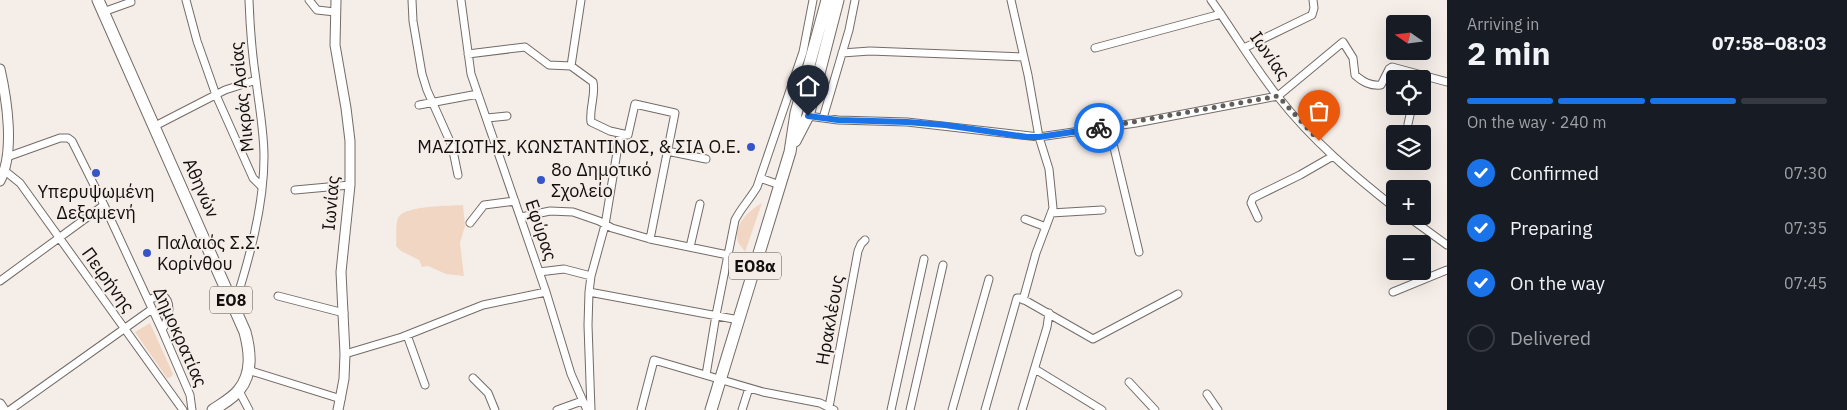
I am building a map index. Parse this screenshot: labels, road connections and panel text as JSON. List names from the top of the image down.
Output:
{
  "streets": {
    "main road": ["Αθηνών", "ΕΟ8α", "ΕΟ8"],
    "street": [
      "Ιωνίας",
      "Μικράς Ασίας",
      "Εφύρας",
      "Πειρήνης",
      "Ηρακλέους",
      "Δημοκρατίας"
    ]
  },
  "crossings": [
    ["Μικράς Ασίας", "Αθηνών"]
  ],
  "places": [
    "ΜΑΖΙΩΤΗΣ, ΚΩΝΣΤΑΝΤΙΝΟΣ, & ΣΙΑ Ο.Ε.",
    "Υπερυψωμένη Δεξαμενή",
    "8ο Δημοτικό Σχολείο",
    "Παλαιός Σ.Σ. Κορίνθου"
  ],
  "north": "left",
  "page": {
    "heading": ["2 min", "Arriving in", "07:58–08:03"],
    "map_buttons": ["+", "−"],
    "bar": "On the way · 240 m",
    "list": [
      ["Confirmed", "07:30"],
      ["Preparing", "07:35"],
      ["On the way", "07:45"],
      "Delivered"
    ]
  }
}
